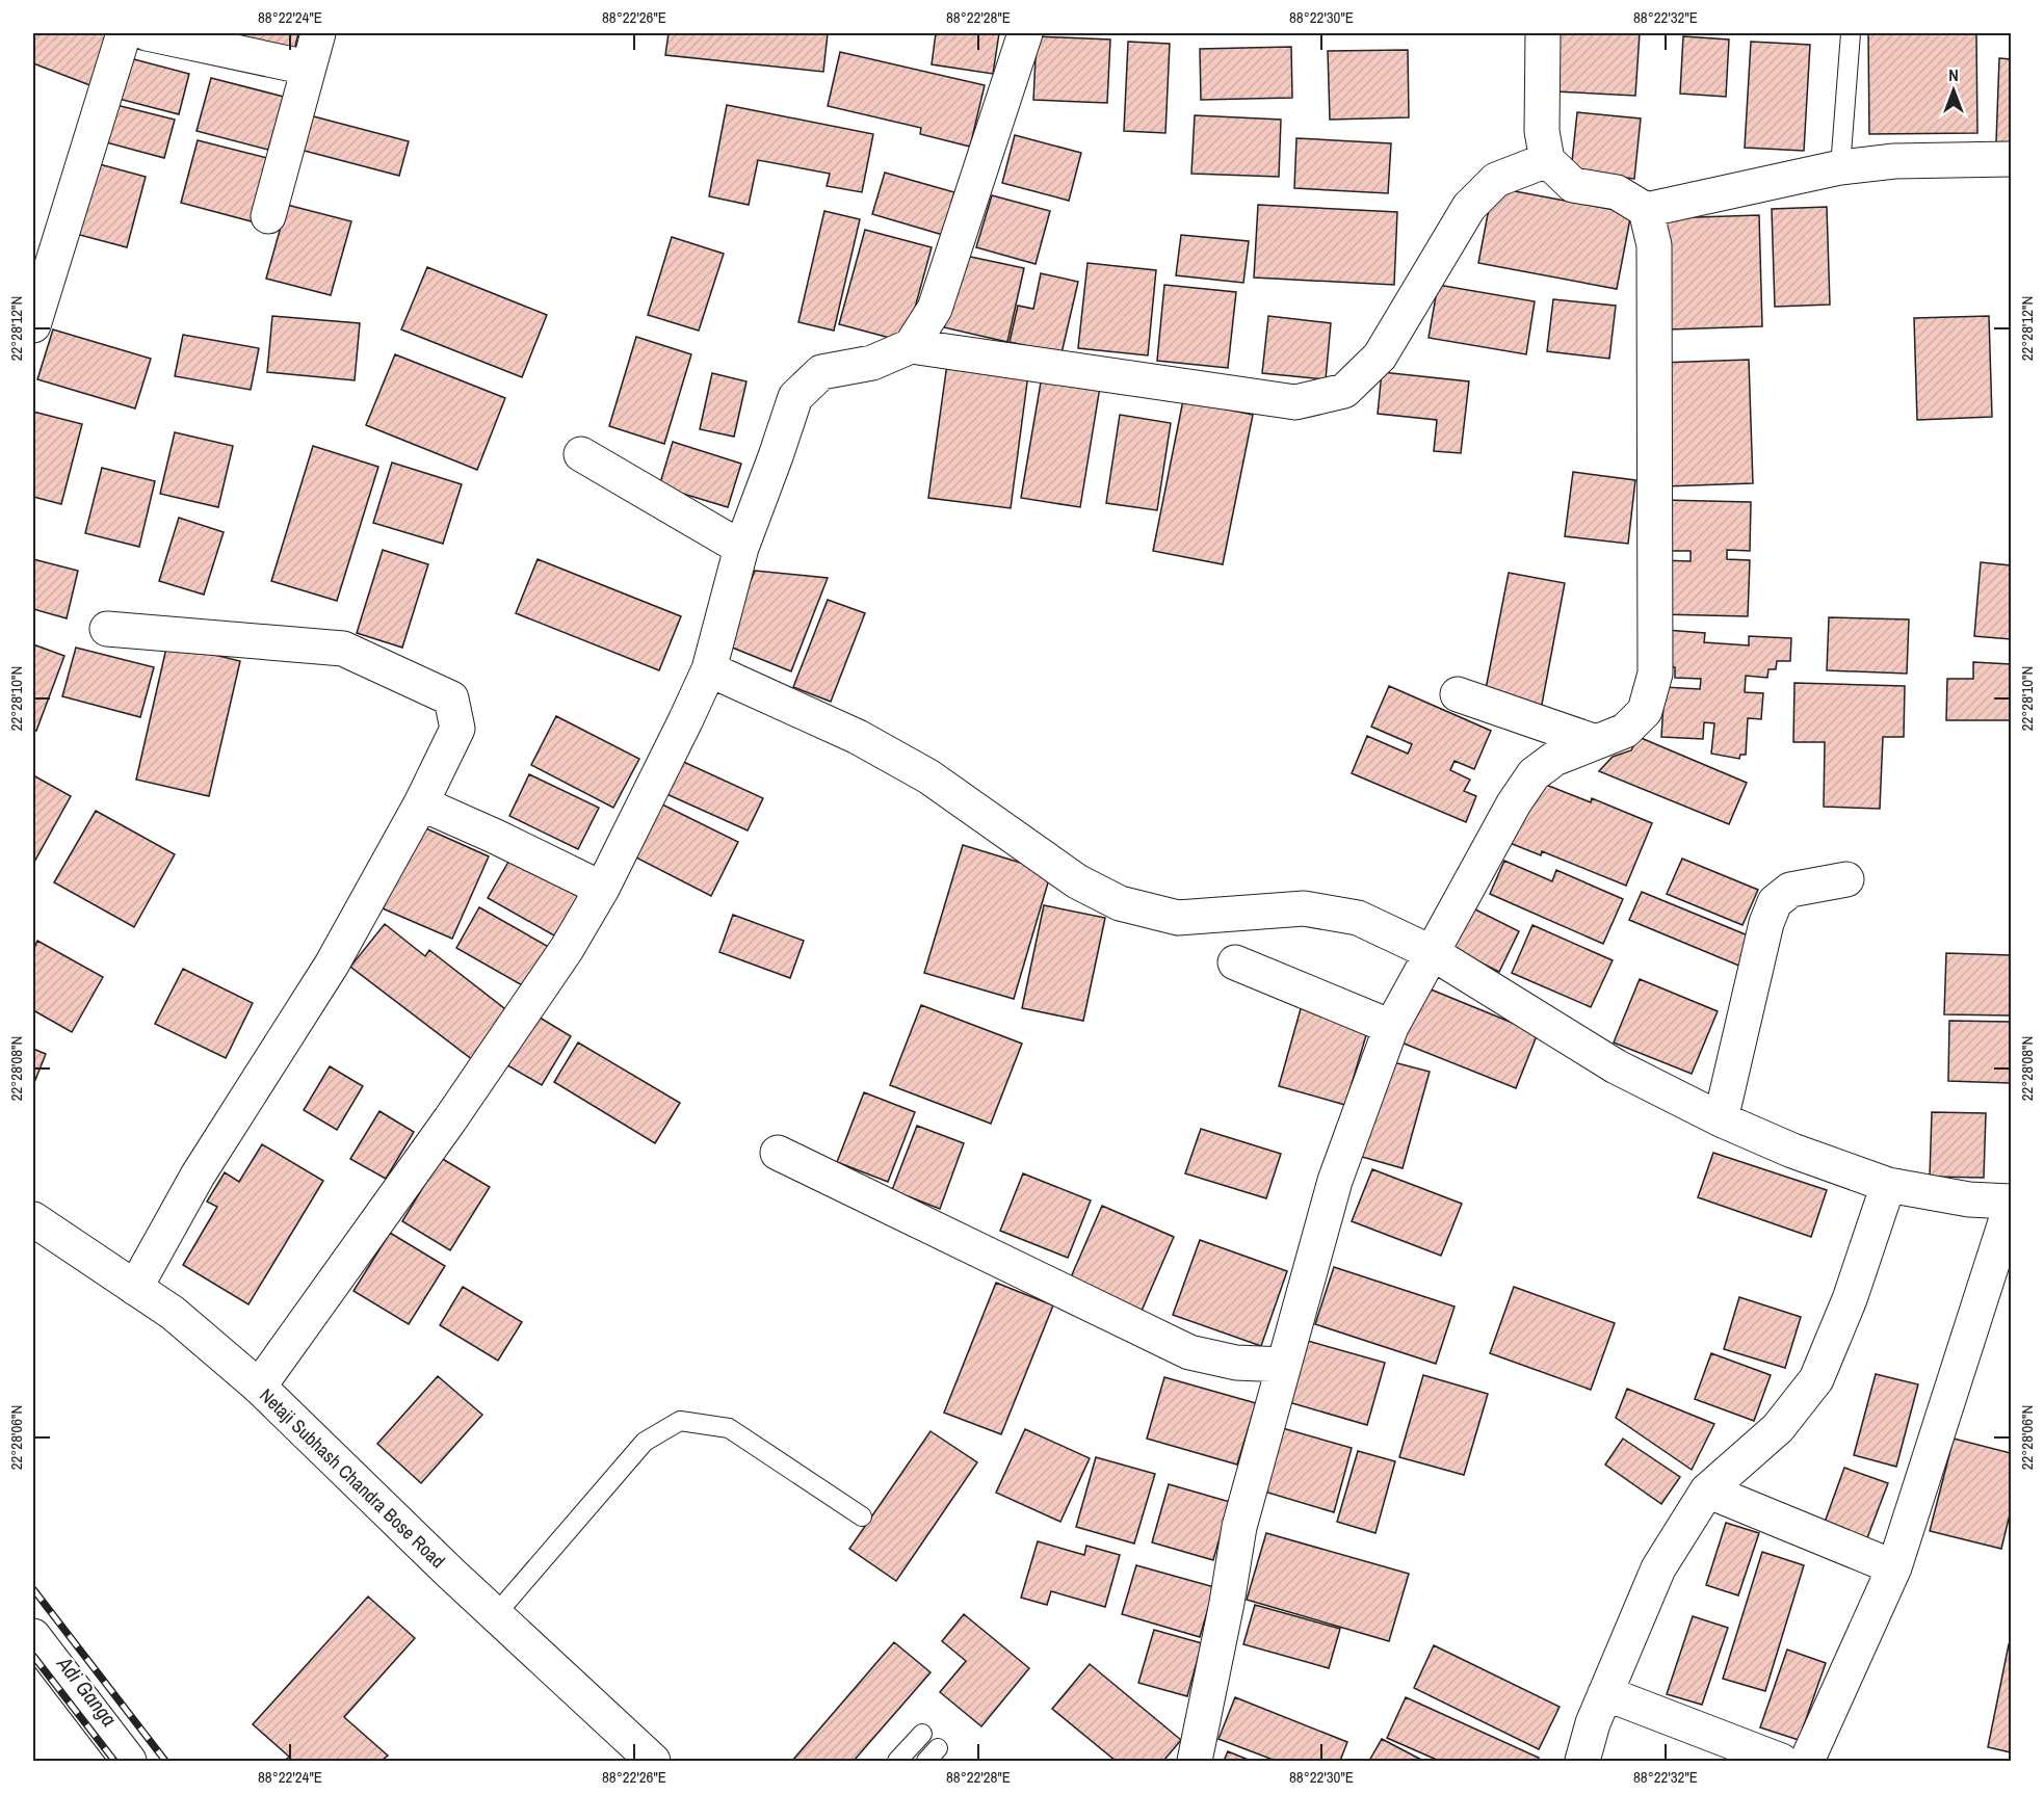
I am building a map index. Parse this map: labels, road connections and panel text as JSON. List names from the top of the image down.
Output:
{
  "streets": {
    "street": ["Netaji Subhash Chandra Bose Road"]
  },
  "water": ["Adi Ganga"],
  "north": "top",
  "coordinates": [
    "88°22'24\"E",
    "88°22'26\"E",
    "88°22'28\"E",
    "88°22'30\"E",
    "88°22'32\"E",
    "22°28'12\"N",
    "22°28'10\"N",
    "22°28'08\"N",
    "22°28'06\"N"
  ]
}
